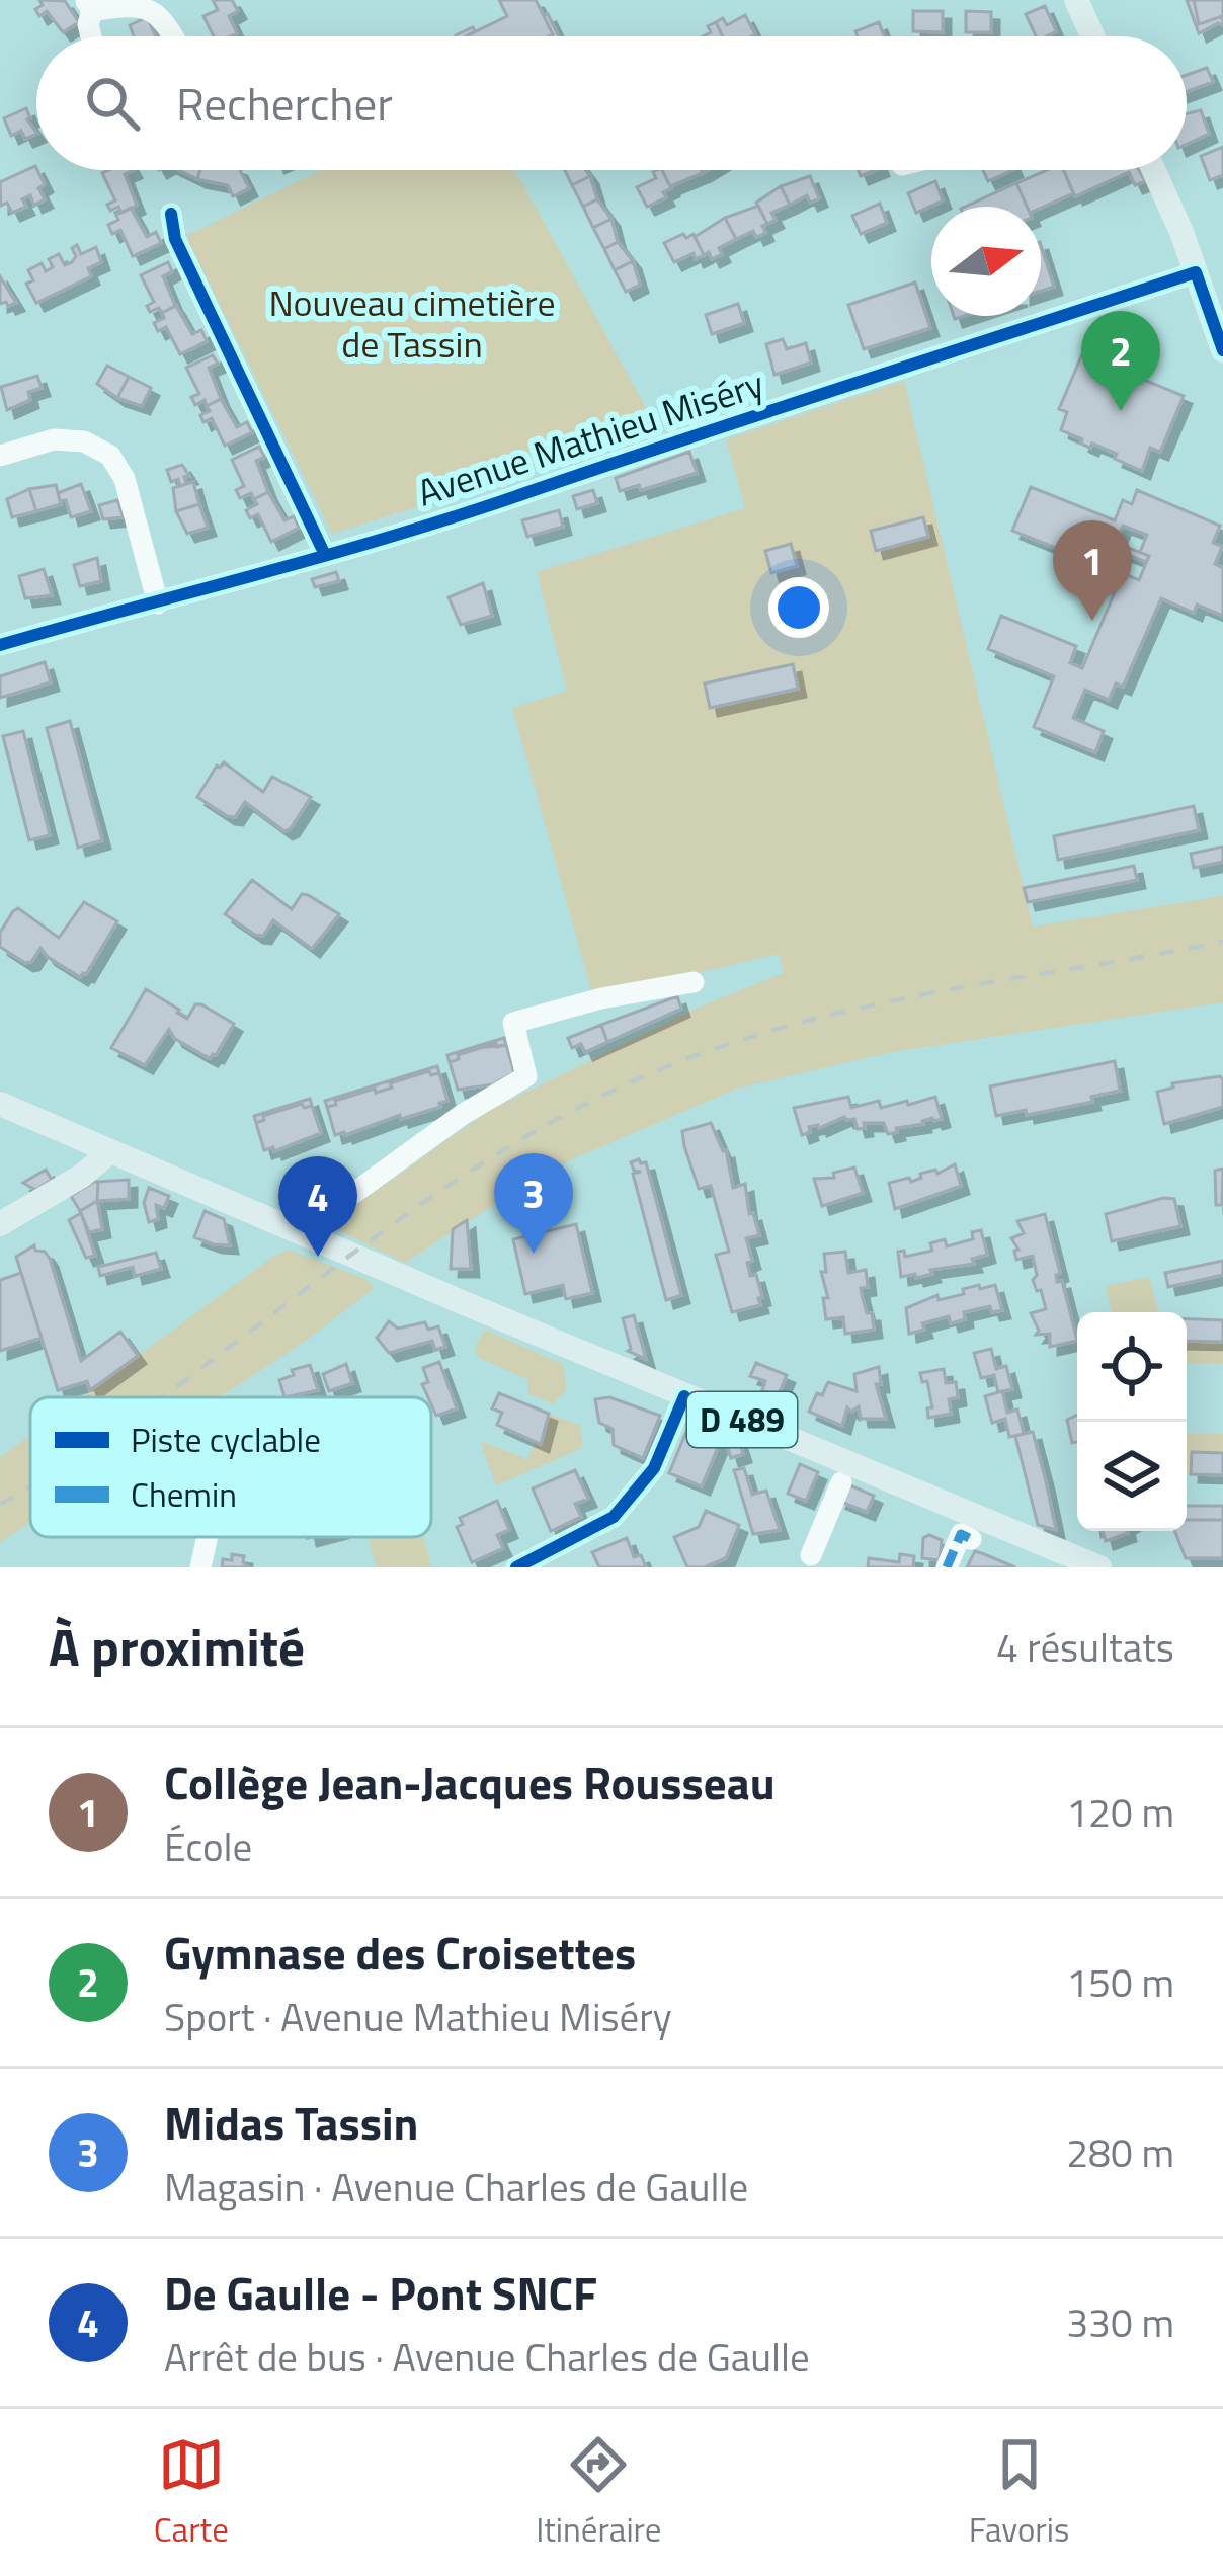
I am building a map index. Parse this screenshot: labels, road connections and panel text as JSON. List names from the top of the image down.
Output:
{
  "streets": {
    "main road": ["D 489"],
    "street": ["Avenue Mathieu Miséry"]
  },
  "parks": ["Nouveau cimetière de Tassin"],
  "legend": ["Piste cyclable", "Chemin"],
  "north": "right",
  "page": {
    "search": "Rechercher",
    "pins": [
      "2",
      "1",
      "3",
      "4"
    ],
    "heading": ["À proximité", "4 résultats"],
    "list": [
      {
        "mark": "1",
        "name": "Collège Jean-Jacques Rousseau",
        "note": "École",
        "value": "120 m"
      },
      {
        "mark": "2",
        "name": "Gymnase des Croisettes",
        "note": "Sport · Avenue Mathieu Miséry",
        "value": "150 m"
      },
      {
        "mark": "3",
        "name": "Midas Tassin",
        "note": "Magasin · Avenue Charles de Gaulle",
        "value": "280 m"
      },
      {
        "mark": "4",
        "name": "De Gaulle - Pont SNCF",
        "note": "Arrêt de bus · Avenue Charles de Gaulle",
        "value": "330 m"
      }
    ],
    "nav": ["Carte", "Itinéraire", "Favoris"]
  }
}
